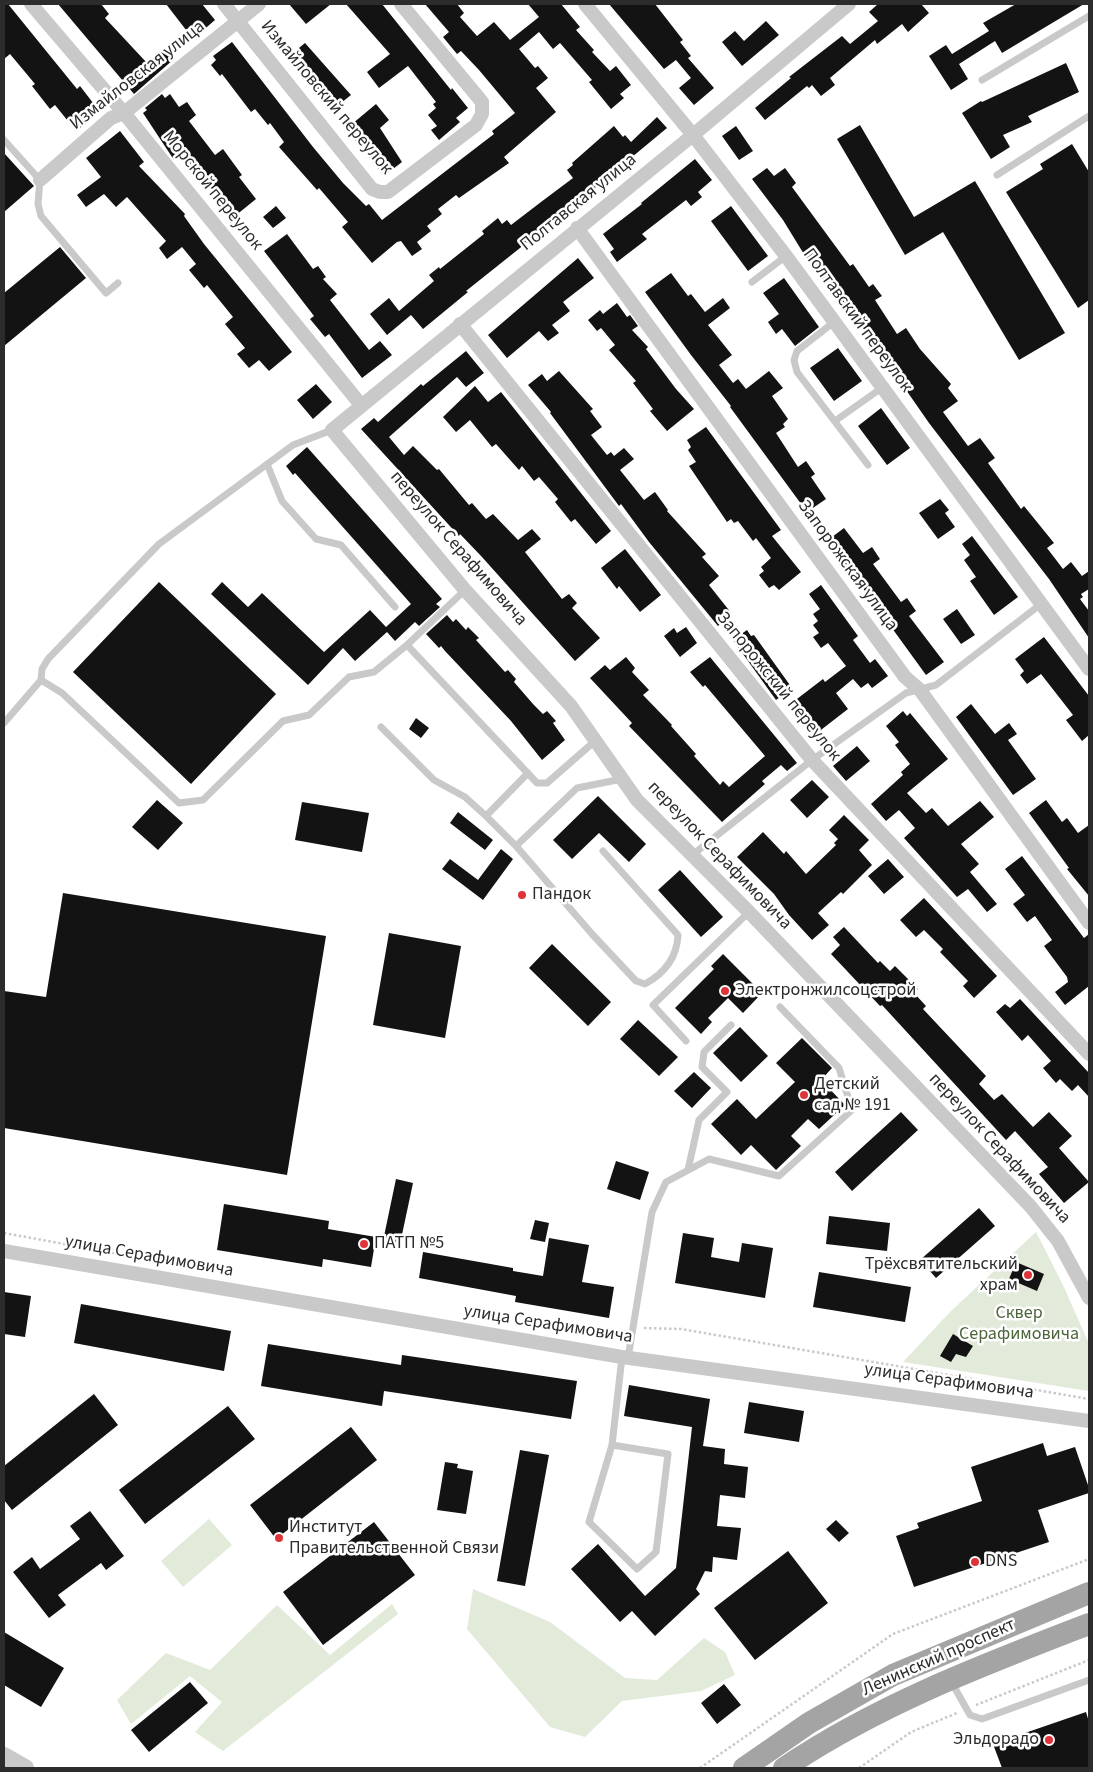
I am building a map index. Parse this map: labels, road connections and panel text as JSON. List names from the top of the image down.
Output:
{
  "streets": {
    "main road": ["Ленинский проспект"],
    "street": [
      "Измайловская улица",
      "Измайловский переулок",
      "Морской переулок",
      "Полтавская улица",
      "Полтавский переулок",
      "переулок Серафимовича",
      "Запорожская улица",
      "Запорожский переулок",
      "улица Серафимовича"
    ]
  },
  "crossings": [
    ["Измайловская улица", "Измайловский переулок"],
    ["Измайловская улица", "Морской переулок"],
    ["Морской переулок", "Полтавская улица"],
    ["Полтавская улица", "Полтавский переулок"],
    ["Полтавская улица", "переулок Серафимовича"],
    ["Полтавская улица", "Запорожская улица"],
    ["Полтавская улица", "Запорожский переулок"]
  ],
  "parks": ["Сквер Серафимовича"],
  "places": [
    "Пандок",
    "Электронжилсоцстрой",
    "Детский сад № 191",
    "ПАТП №5",
    "Трёхсвятительский храм",
    "Институт Правительственной Связи",
    "DNS",
    "Эльдорадо"
  ]
}
